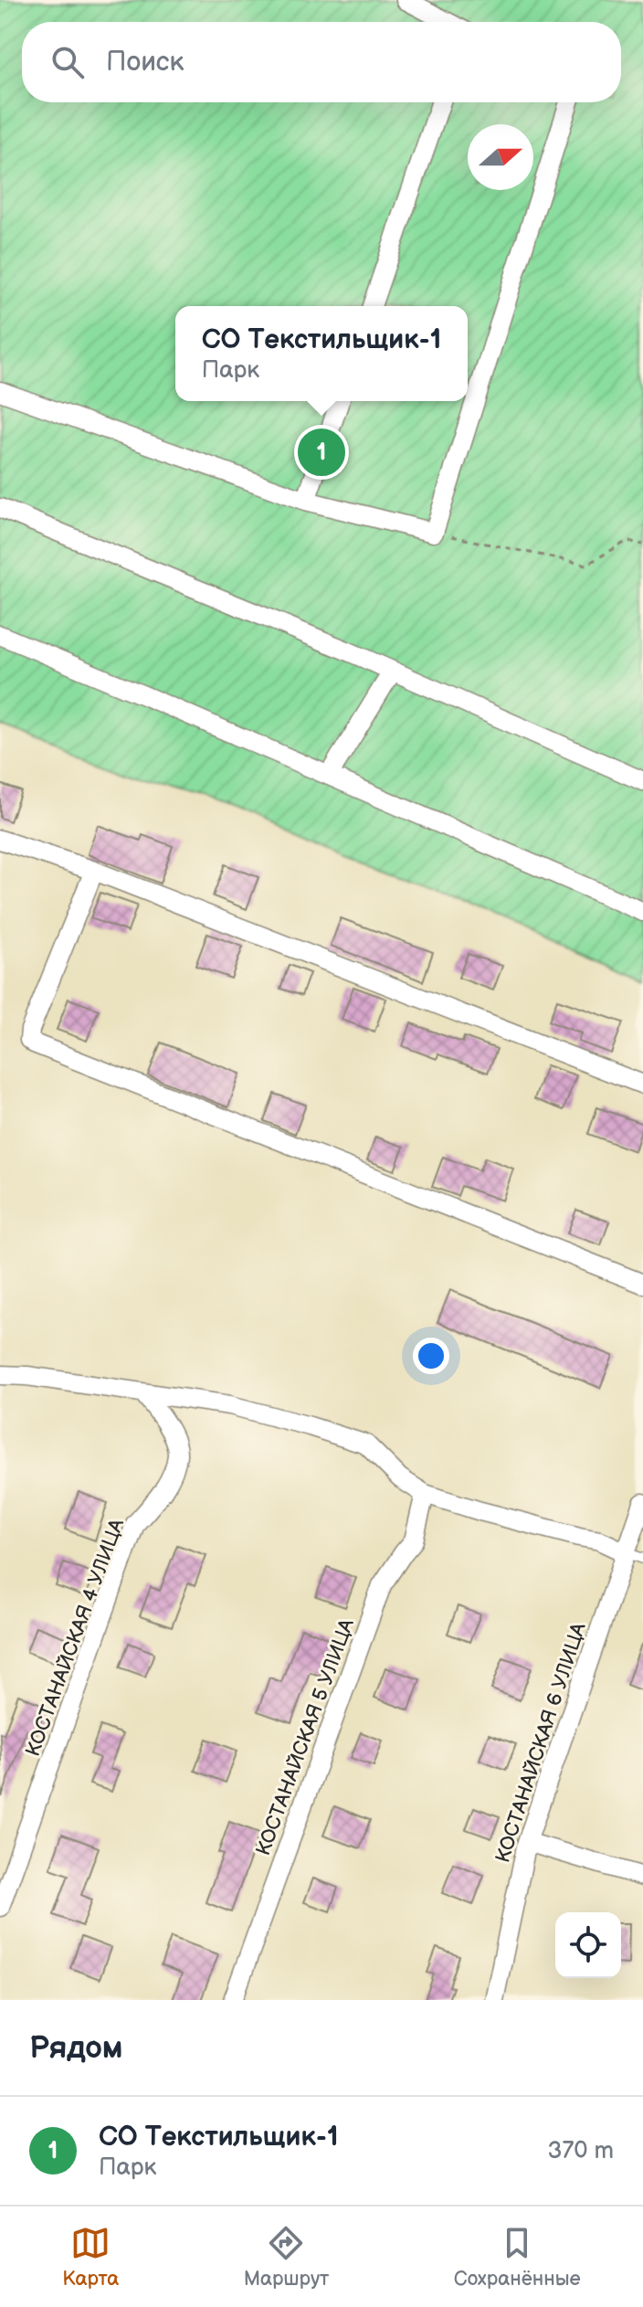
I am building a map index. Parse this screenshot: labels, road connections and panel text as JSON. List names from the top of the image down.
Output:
{
  "streets": {
    "street": ["КОСТАНАЙСКАЯ 4 УЛИЦА", "КОСТАНАЙСКАЯ 5 УЛИЦА", "КОСТАНАЙСКАЯ 6 УЛИЦА"]
  },
  "north": "right",
  "page": {
    "search": "Поиск",
    "popup": ["СО Текстильщик-1", "Парк"],
    "pins": "1",
    "heading": "Рядом",
    "list": [
      {
        "mark": "1",
        "name": "СО Текстильщик-1",
        "note": "Парк",
        "value": "370 m"
      }
    ],
    "nav": ["Карта", "Маршрут", "Сохранённые"]
  }
}
